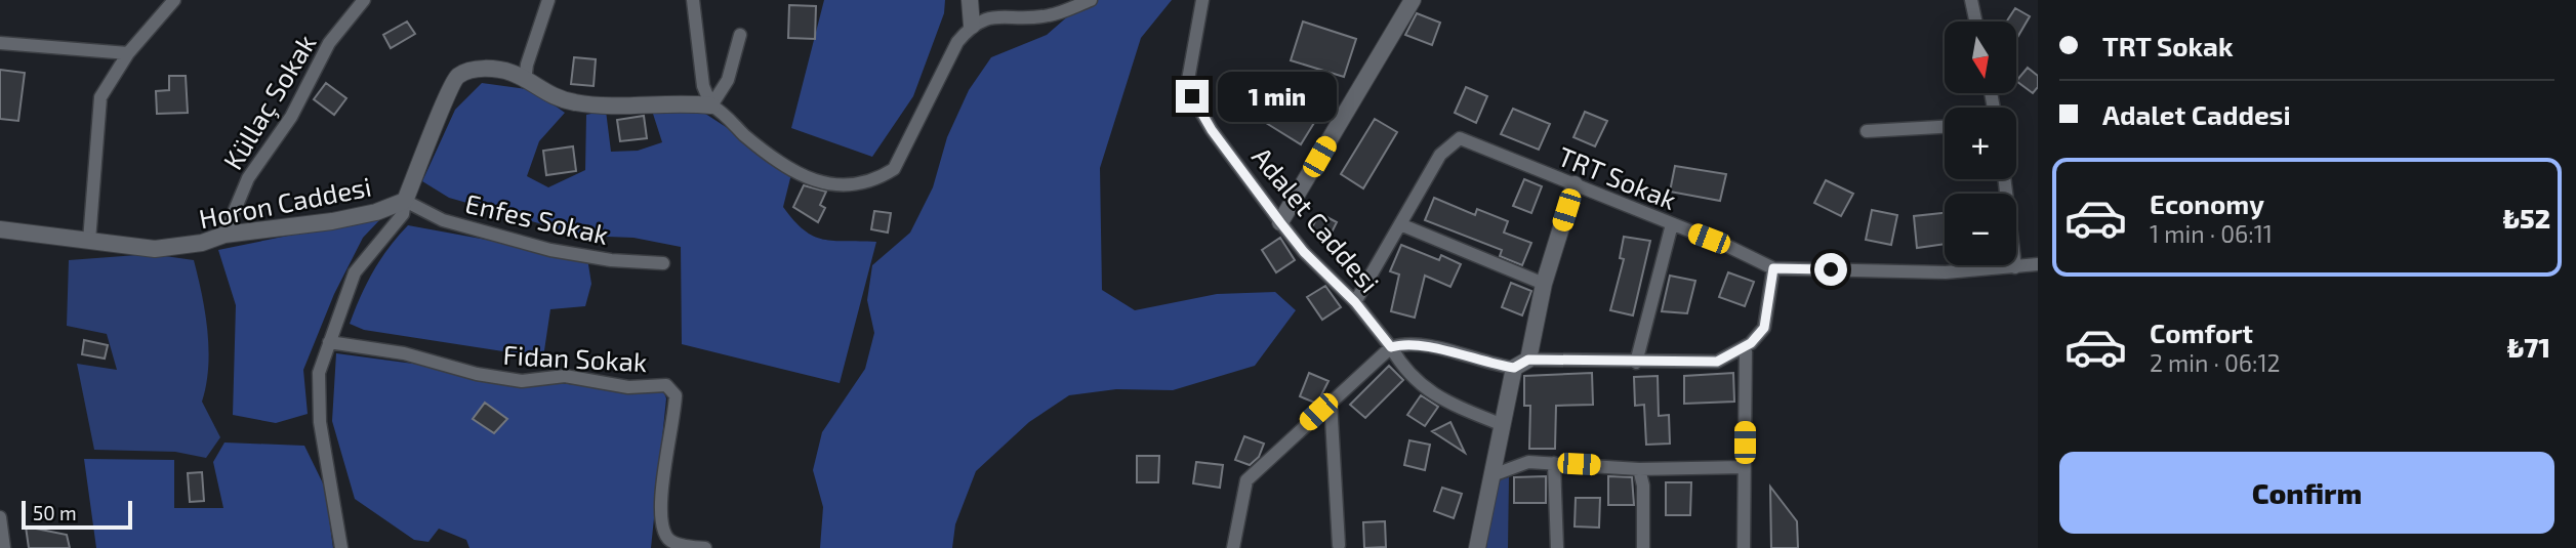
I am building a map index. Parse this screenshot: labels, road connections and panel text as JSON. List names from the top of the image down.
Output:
{
  "streets": {
    "street": [
      "Küllaç Sokak",
      "TRT Sokak",
      "Horon Caddesi",
      "Enfes Sokak",
      "Adalet Caddesi",
      "Fidan Sokak"
    ]
  },
  "crossings": [
    ["Küllaç Sokak", "Horon Caddesi"],
    ["TRT Sokak", "Adalet Caddesi"],
    ["Horon Caddesi", "Enfes Sokak"]
  ],
  "scale_bar": "50 m",
  "north": "bottom",
  "page": {
    "banner": ["TRT Sokak", "Adalet Caddesi"],
    "map_buttons": ["+", "−"],
    "bubble": "1 min",
    "list": [
      {
        "name": "Economy",
        "note": "1 min · 06:11",
        "value": "₺52"
      },
      {
        "name": "Comfort",
        "note": "2 min · 06:12",
        "value": "₺71"
      }
    ],
    "buttons": "Confirm",
    "scale": "50 m"
  }
}
